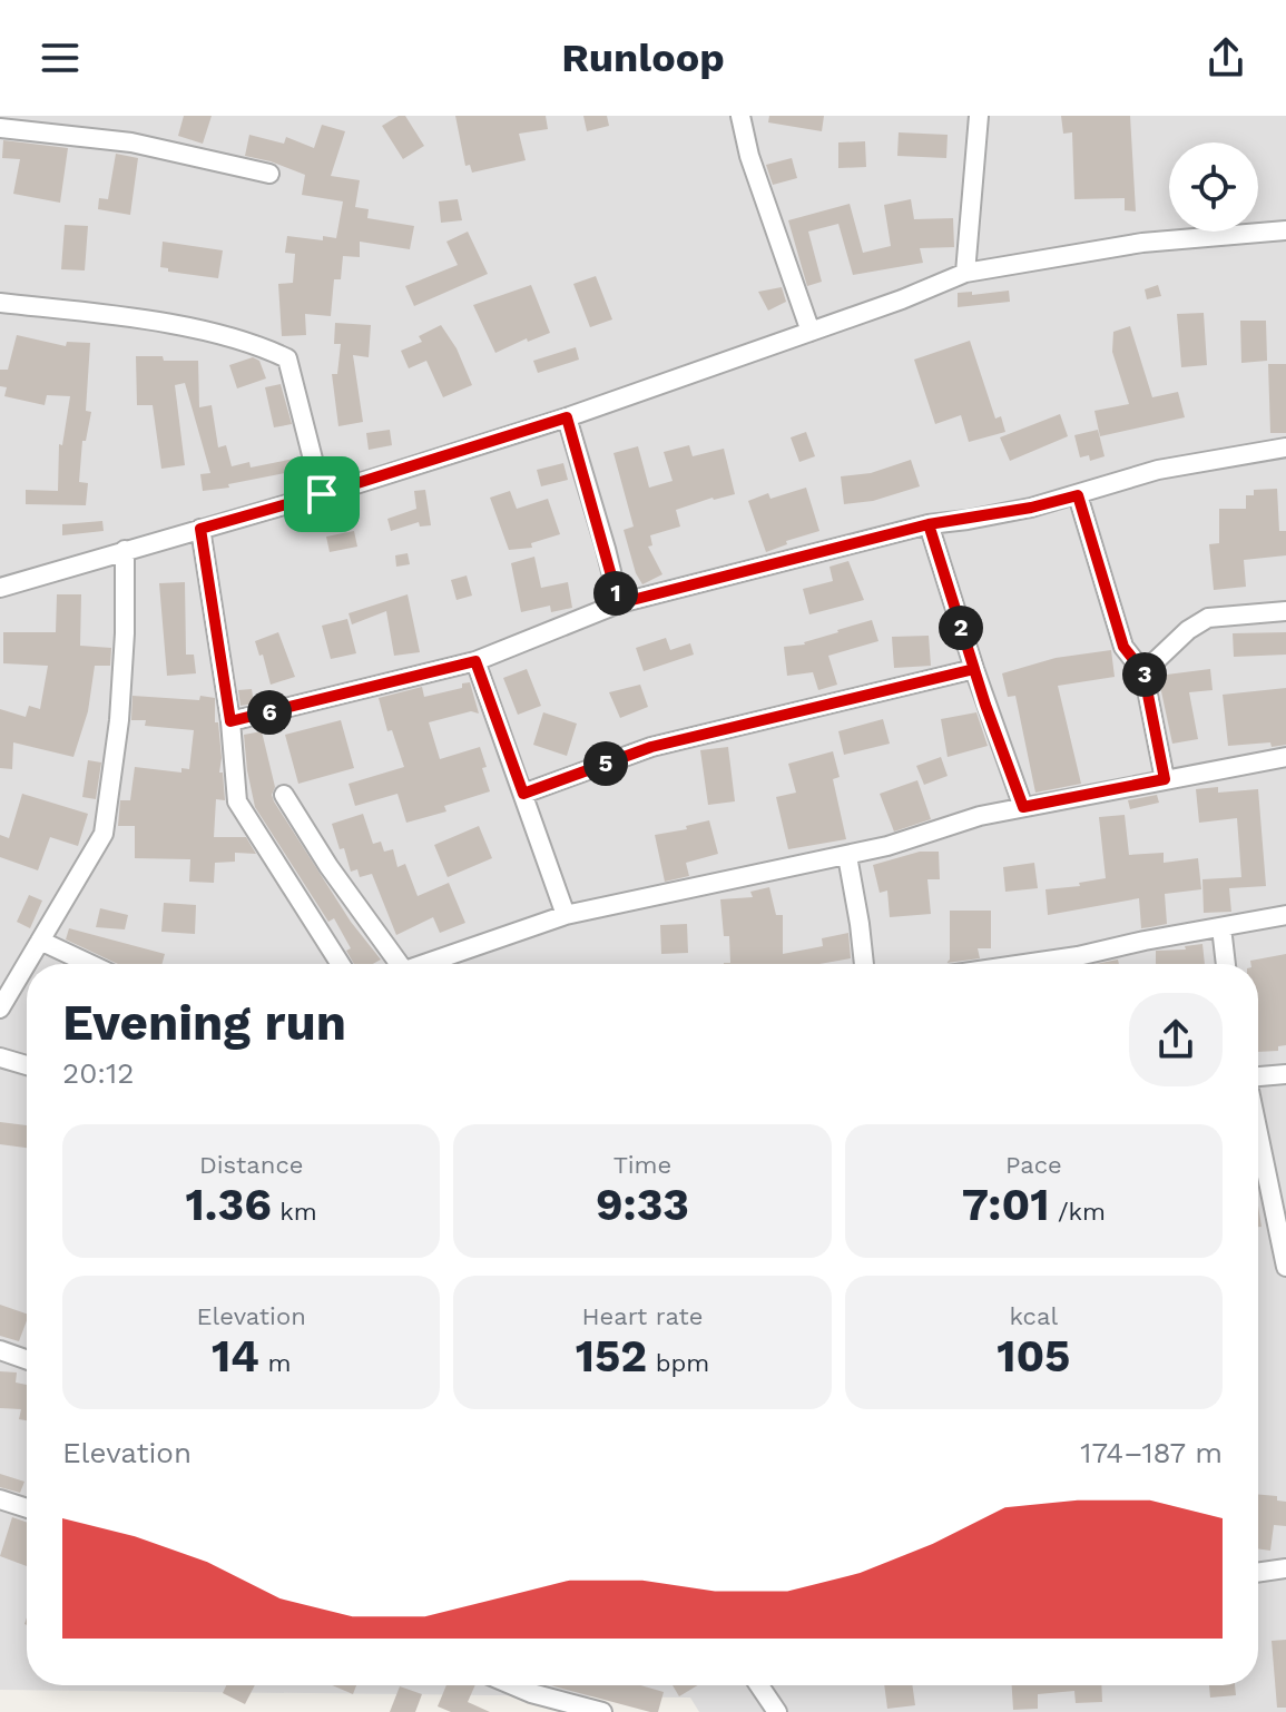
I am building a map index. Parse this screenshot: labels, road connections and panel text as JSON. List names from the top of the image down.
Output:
{
  "page": {
    "header": "Runloop",
    "pins": [
      "1",
      "2",
      "3",
      "6",
      "5"
    ],
    "heading": ["Evening run", "20:12"],
    "stats": [
      ["Distance", "1.36 km"],
      ["Time", "9:33"],
      ["Pace", "7:01 /km"],
      ["Elevation", "14 m"],
      ["Heart rate", "152 bpm"],
      ["kcal", "105"]
    ],
    "chart": ["Elevation", "174–187 m"]
  }
}
